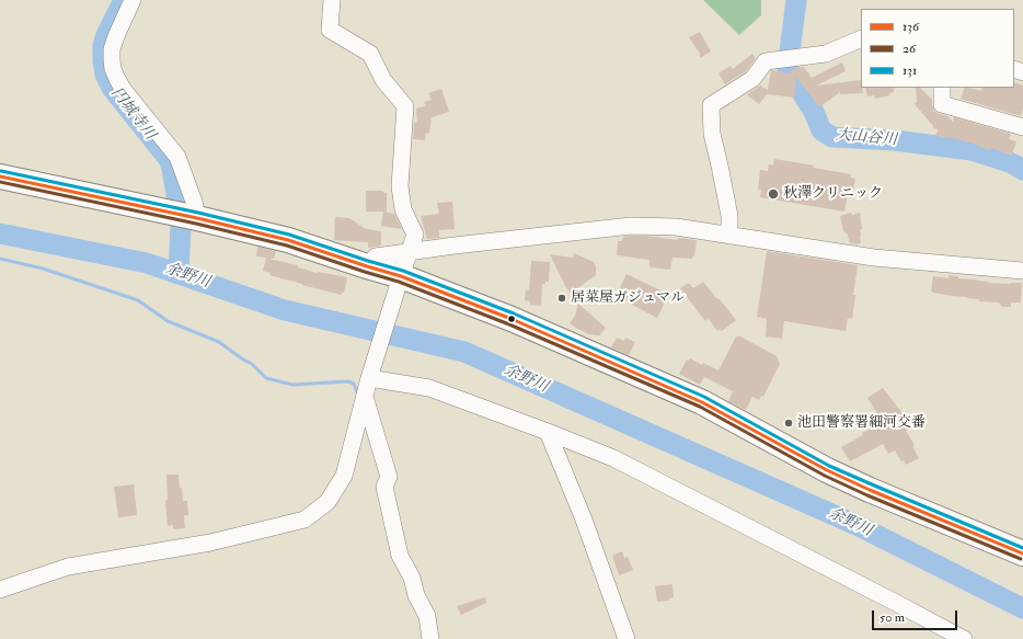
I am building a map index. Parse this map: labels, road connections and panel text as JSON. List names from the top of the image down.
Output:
{
  "water": ["円城寺川", "大山谷川", "余野川"],
  "places": ["秋澤クリニック", "居菜屋ガジュマル", "池田警察署細河交番"],
  "lines": ["transit line 131", "transit line 136", "transit line 26"],
  "legend": ["136", "26", "131"],
  "scale_bar": "50 m"
}
